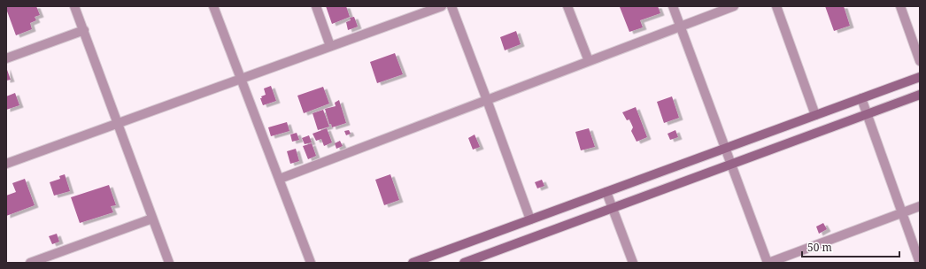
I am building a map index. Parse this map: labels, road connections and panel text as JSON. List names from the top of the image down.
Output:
{
  "scale_bar": "50 m"
}
